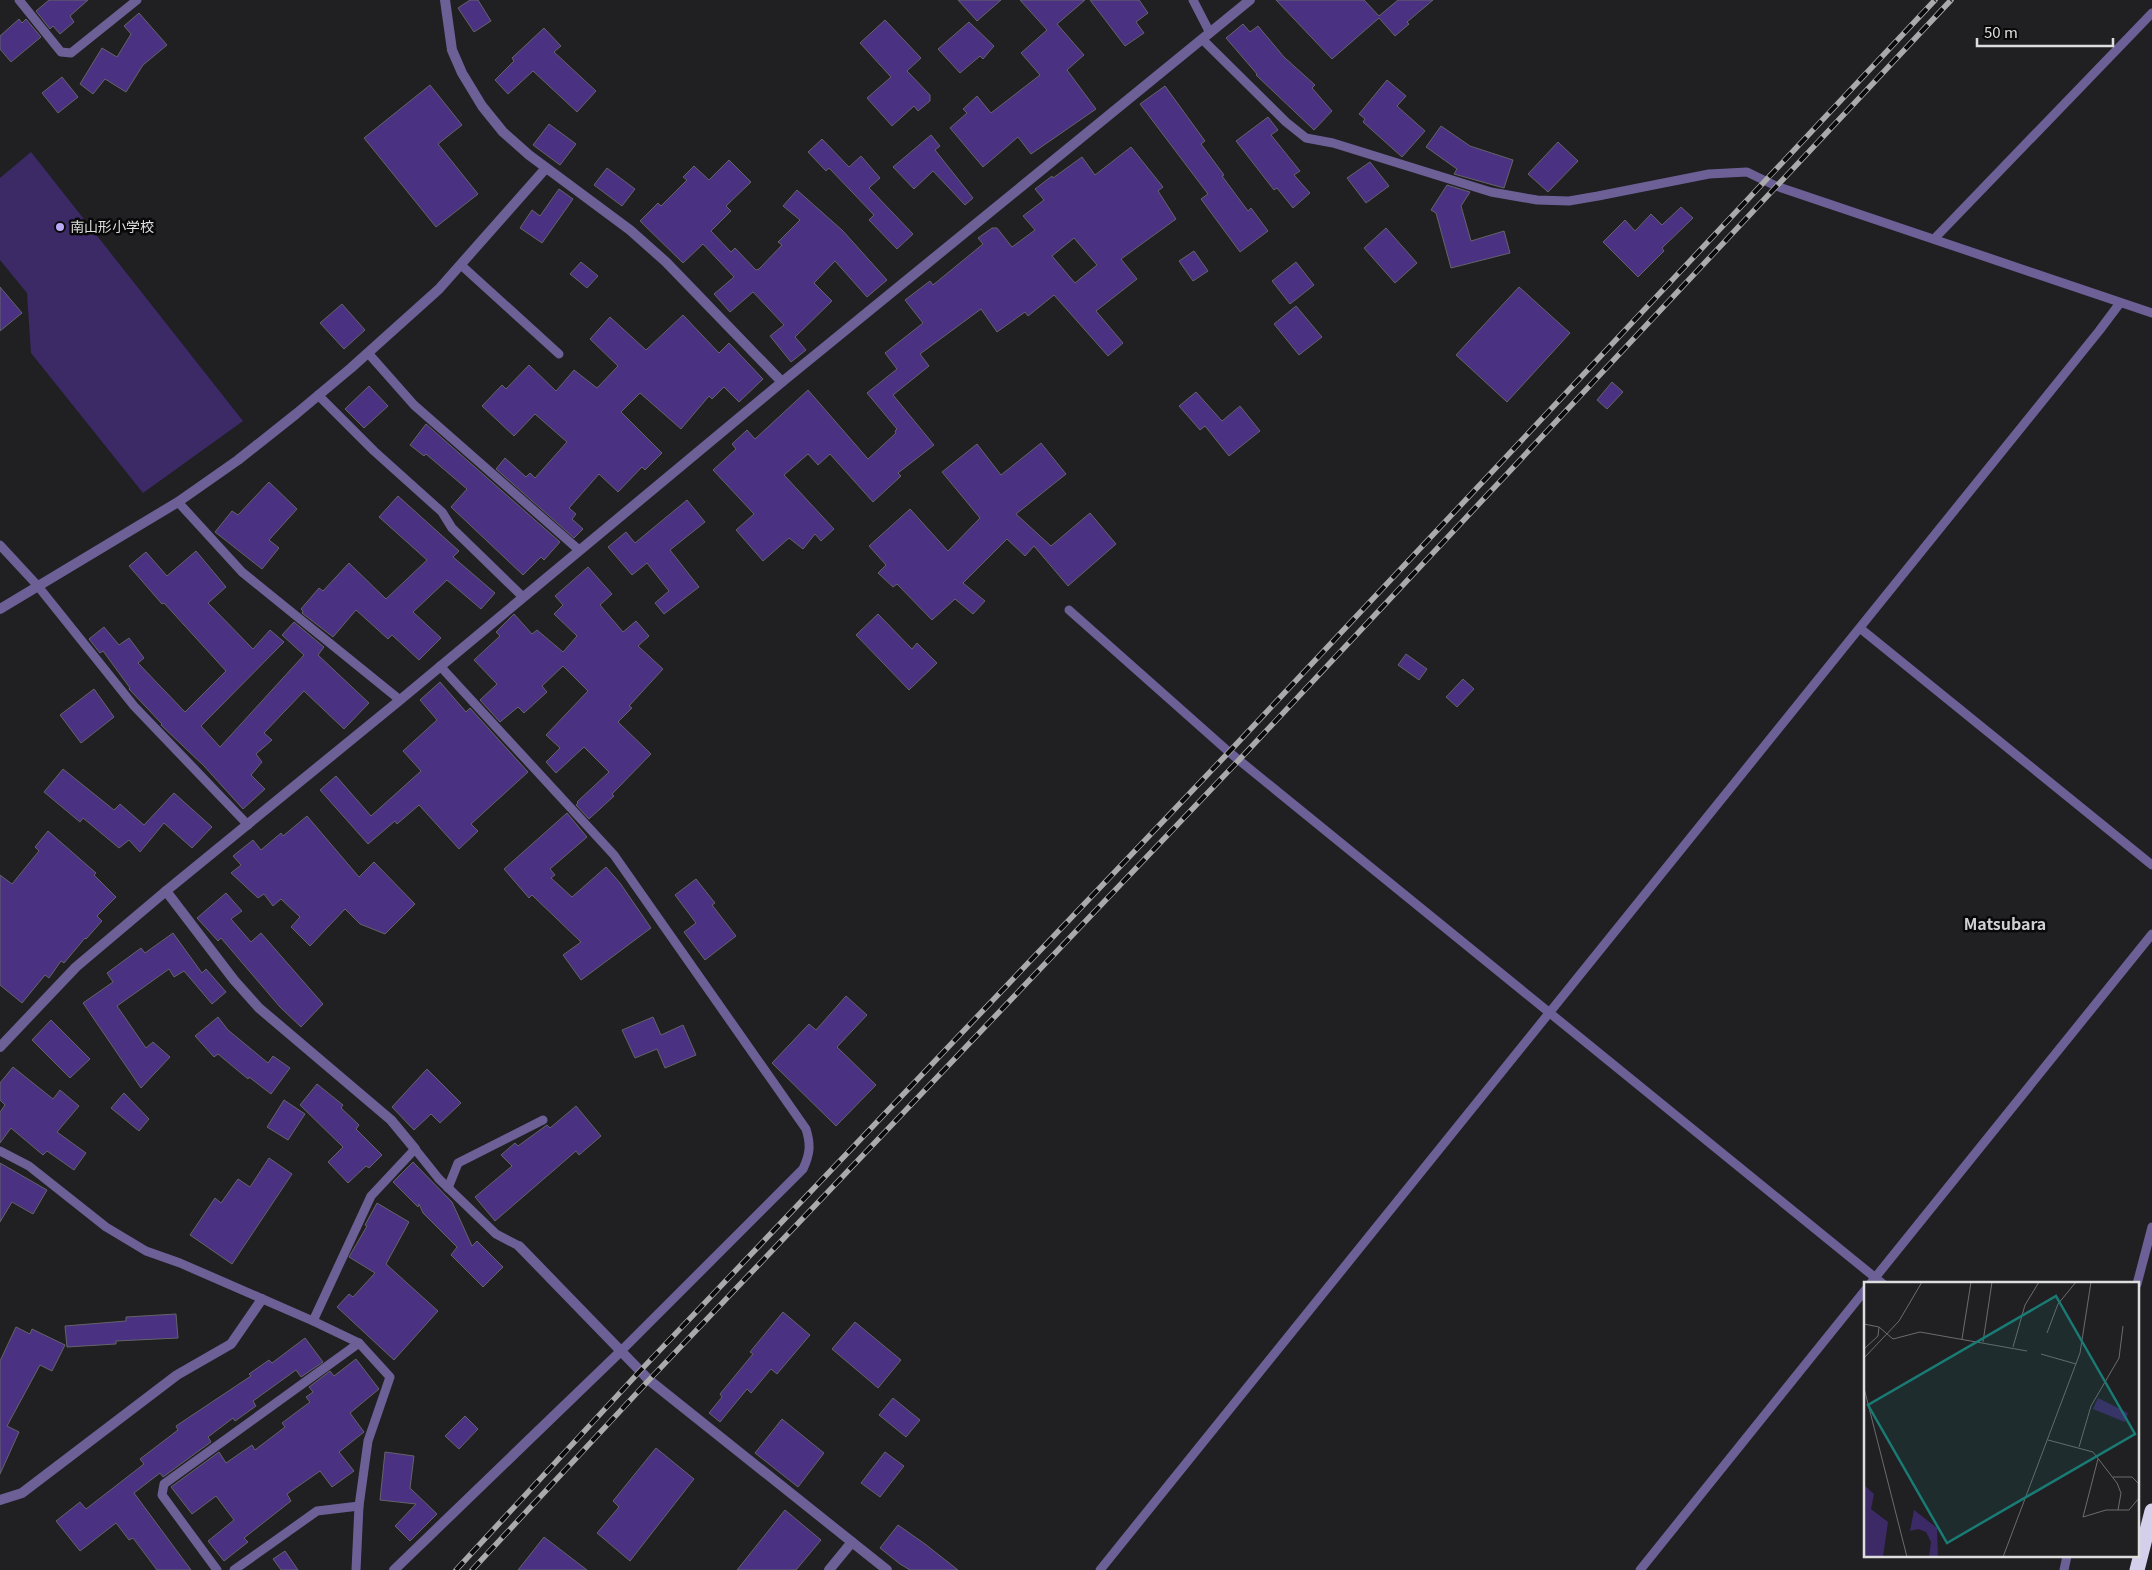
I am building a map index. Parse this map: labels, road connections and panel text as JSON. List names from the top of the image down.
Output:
{
  "districts": ["Matsubara"],
  "places": ["南山形小学校"],
  "scale_bar": "50 m"
}
